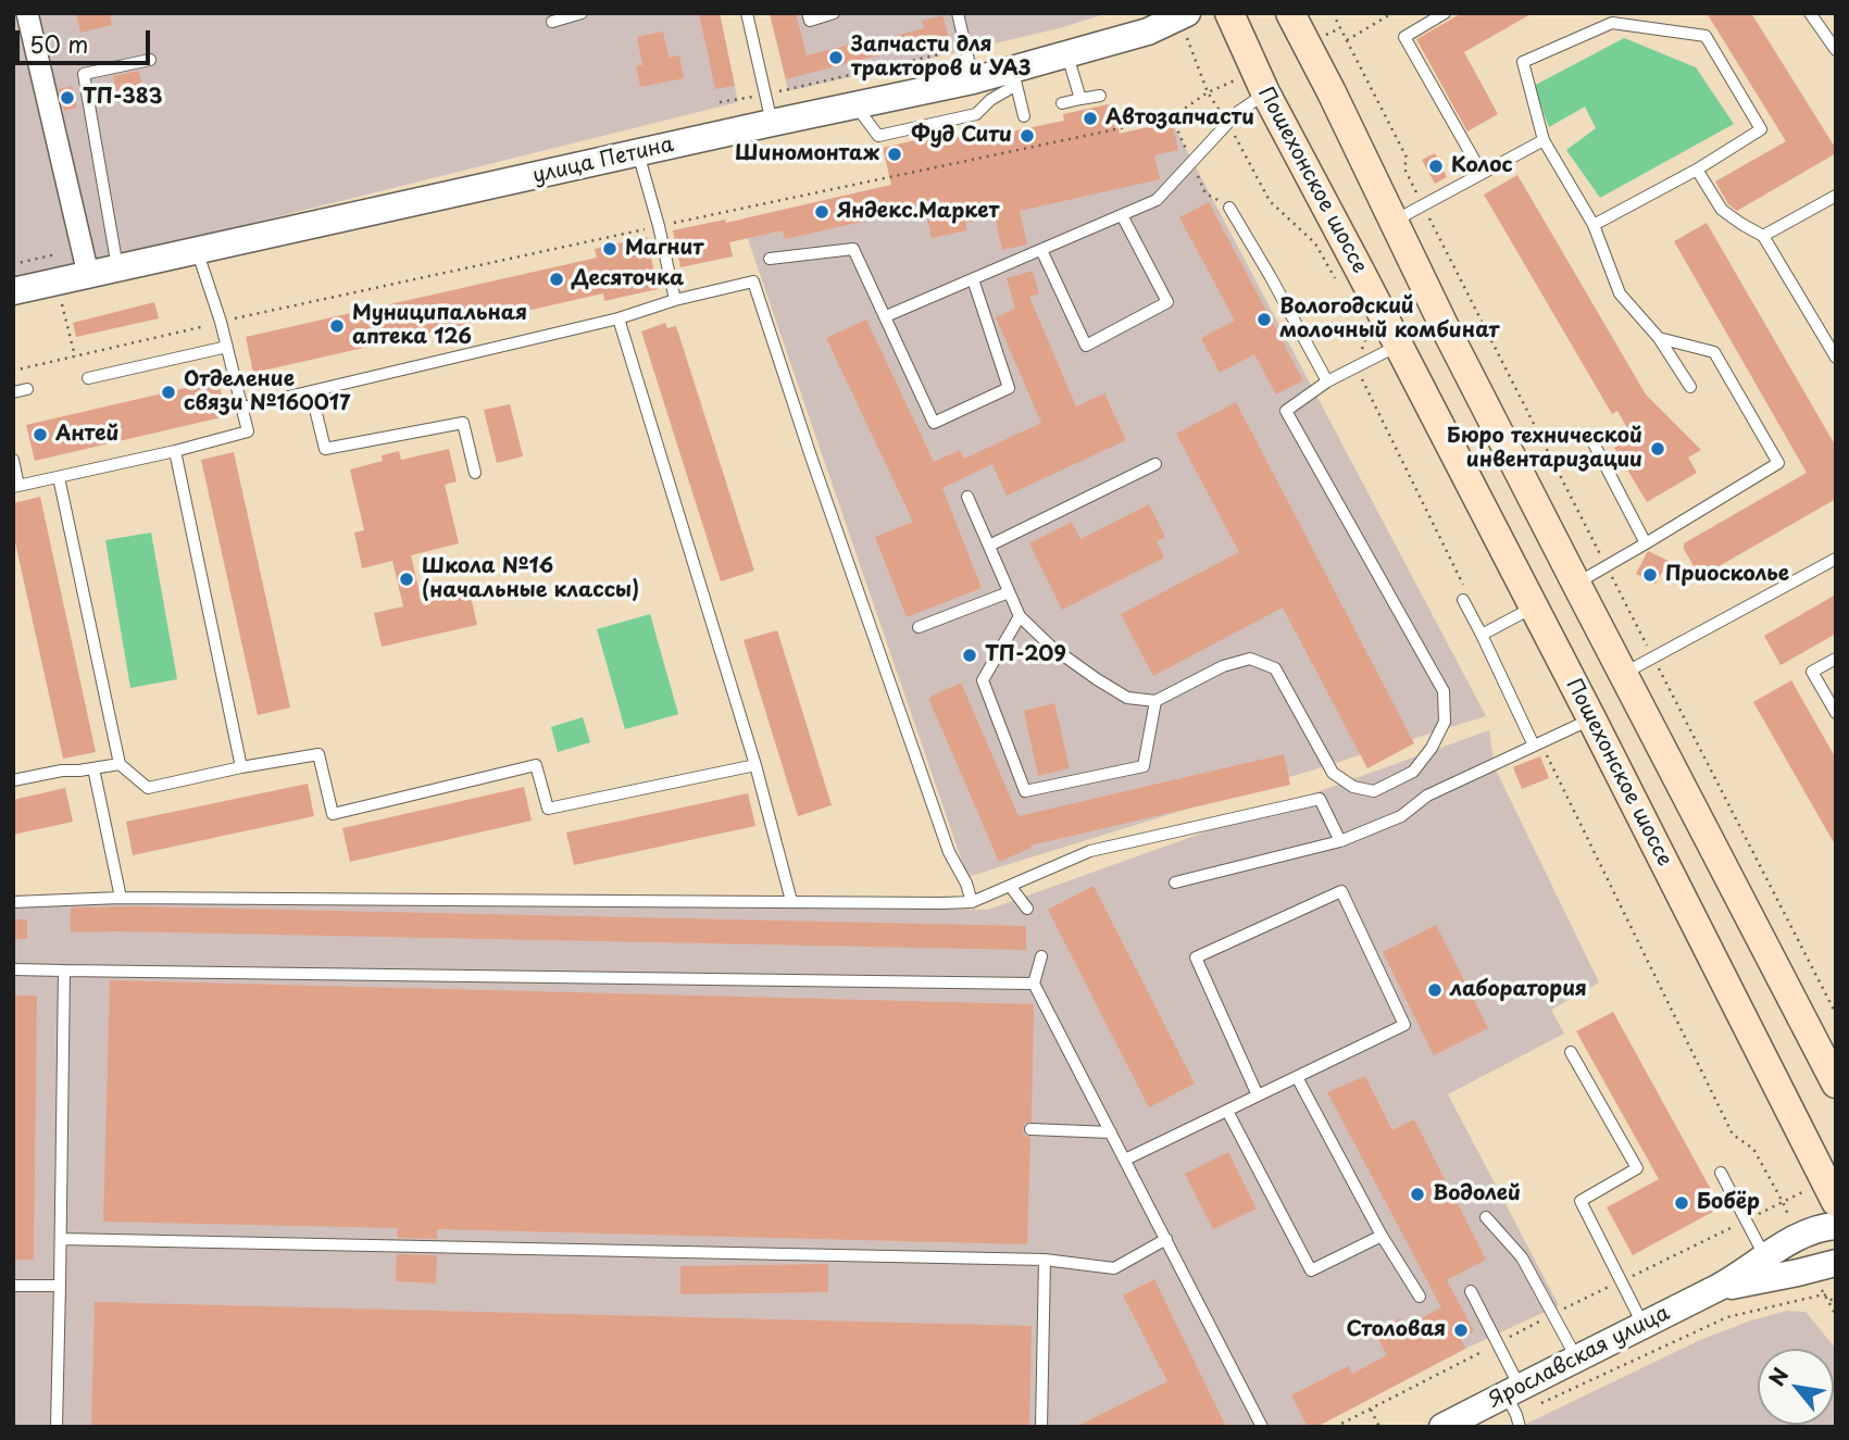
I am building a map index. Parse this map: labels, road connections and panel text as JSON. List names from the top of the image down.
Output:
{
  "streets": {
    "main road": ["Пошехонское шоссе"],
    "street": ["улица Петина", "Ярославская улица"]
  },
  "places": [
    "Запчасти для тракторов и УАЗ",
    "ТП-383",
    "Автозапчасти",
    "Фуд Сити",
    "Шиномонтаж",
    "Колос",
    "Яндекс.Маркет",
    "Магнит",
    "Десяточка",
    "Вологодский молочный комбинат",
    "Муниципальная аптека 126",
    "Отделение связи №160017",
    "Антей",
    "Бюро технической инвентаризации",
    "Приосколье",
    "Школа №16 (начальные классы)",
    "ТП-209",
    "лаборатория",
    "Водолей",
    "Бобёр",
    "Столовая"
  ],
  "scale_bar": "50 m",
  "north": "top left"
}
